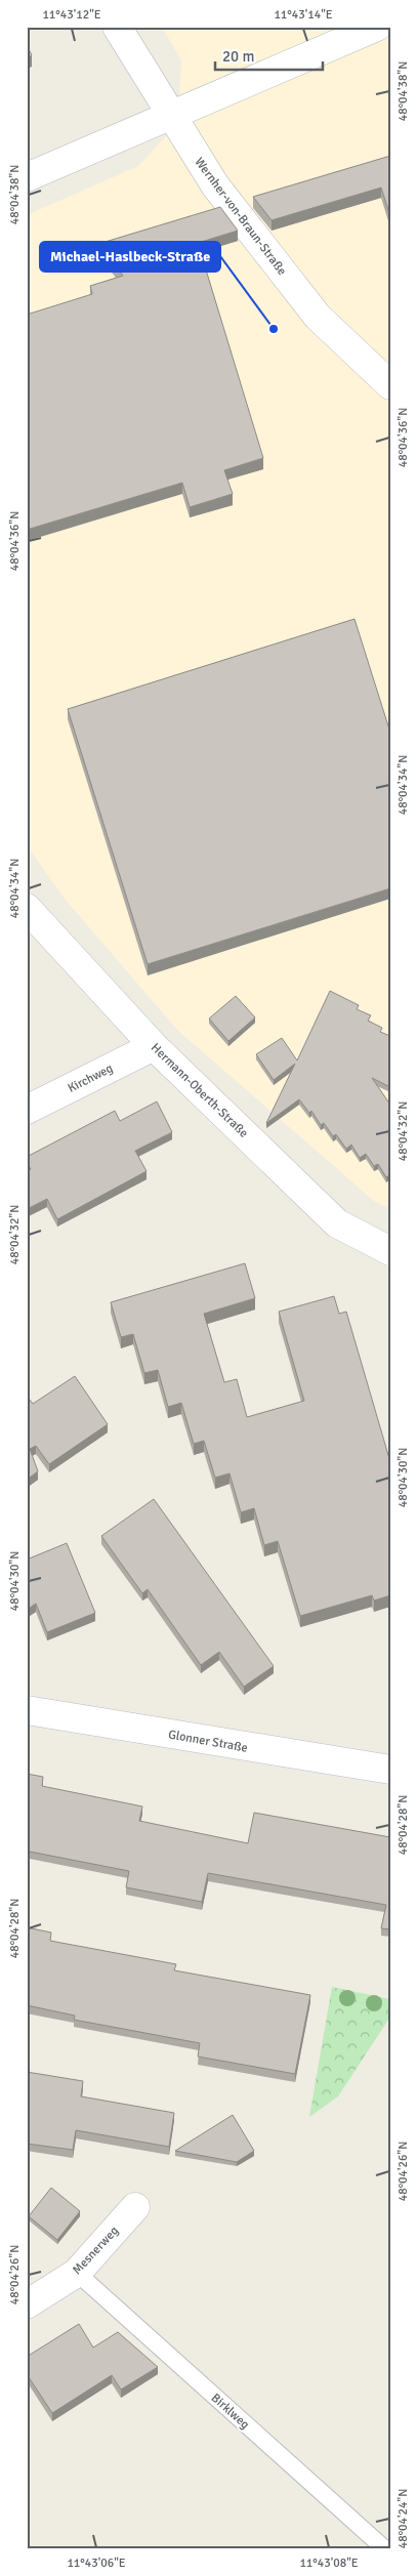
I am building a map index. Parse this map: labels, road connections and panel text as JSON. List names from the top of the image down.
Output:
{
  "streets": {
    "street": [
      "Wernher-von-Braun-Straße",
      "Kirchweg",
      "Hermann-Oberth-Straße",
      "Glonner Straße",
      "Mesnerweg"
    ],
    "lane": ["Birklweg"]
  },
  "crossings": [
    ["Kirchweg", "Hermann-Oberth-Straße"],
    ["Mesnerweg", "Birklweg"]
  ],
  "places": ["Michael-Haslbeck-Straße"],
  "scale_bar": "20 m",
  "coordinates": [
    "11°43'12\"E",
    "11°43'14\"E",
    "48°04'38\"N",
    "48°04'36\"N",
    "48°04'34\"N",
    "48°04'32\"N",
    "48°04'30\"N",
    "48°04'28\"N",
    "48°04'26\"N",
    "48°04'24\"N",
    "11°43'06\"E",
    "11°43'08\"E"
  ]
}
